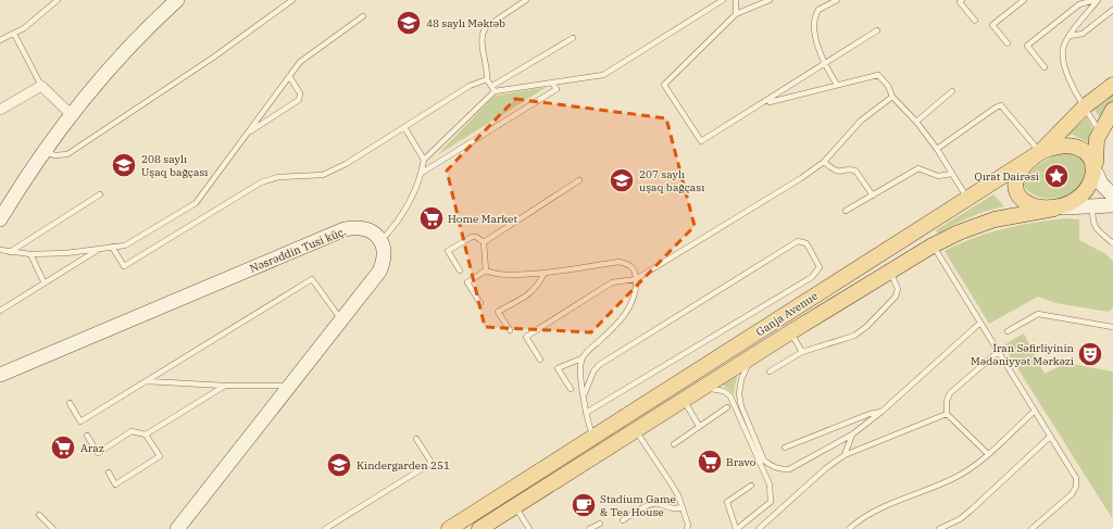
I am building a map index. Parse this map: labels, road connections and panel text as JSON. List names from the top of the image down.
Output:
{
  "streets": {
    "main road": ["Ganja Avenue"],
    "street": ["Nəsrəddin Tusi küç."]
  },
  "places": {
    "school or university": [
      "48 saylı Məktəb",
      "208 saylı Uşaq bağçası",
      "207 saylı uşaq bağçası",
      "Kindergarden 251"
    ],
    "place": ["Qırat Dairəsi"],
    "supermarket": ["Home Market", "Araz", "Bravo"],
    "theatre": ["İran Səfirliyinin Mədəniyyət Mərkəzi"],
    "cafe": ["Stadium Game & Tea House"]
  }
}
